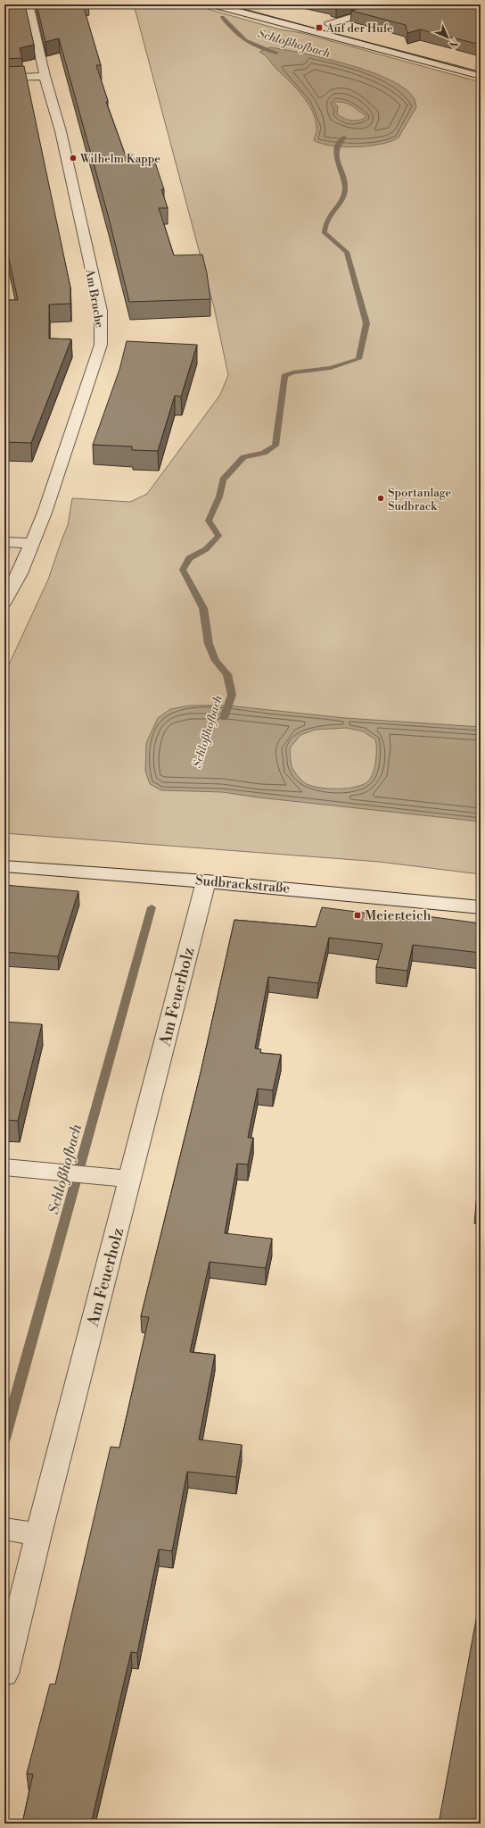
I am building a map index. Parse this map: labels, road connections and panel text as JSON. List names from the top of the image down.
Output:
{
  "streets": {
    "street": ["Am Bruche", "Sudbrackstraße", "Am Feuerholz"]
  },
  "crossings": [
    ["Sudbrackstraße", "Am Feuerholz"]
  ],
  "water": ["Schloßhofbach"],
  "places": {
    "transit": ["Auf der Hufe", "Meierteich"],
    "other": ["Wilhelm Kappe", "Sportanlage Sudbrack"]
  },
  "north": "bottom right"
}
